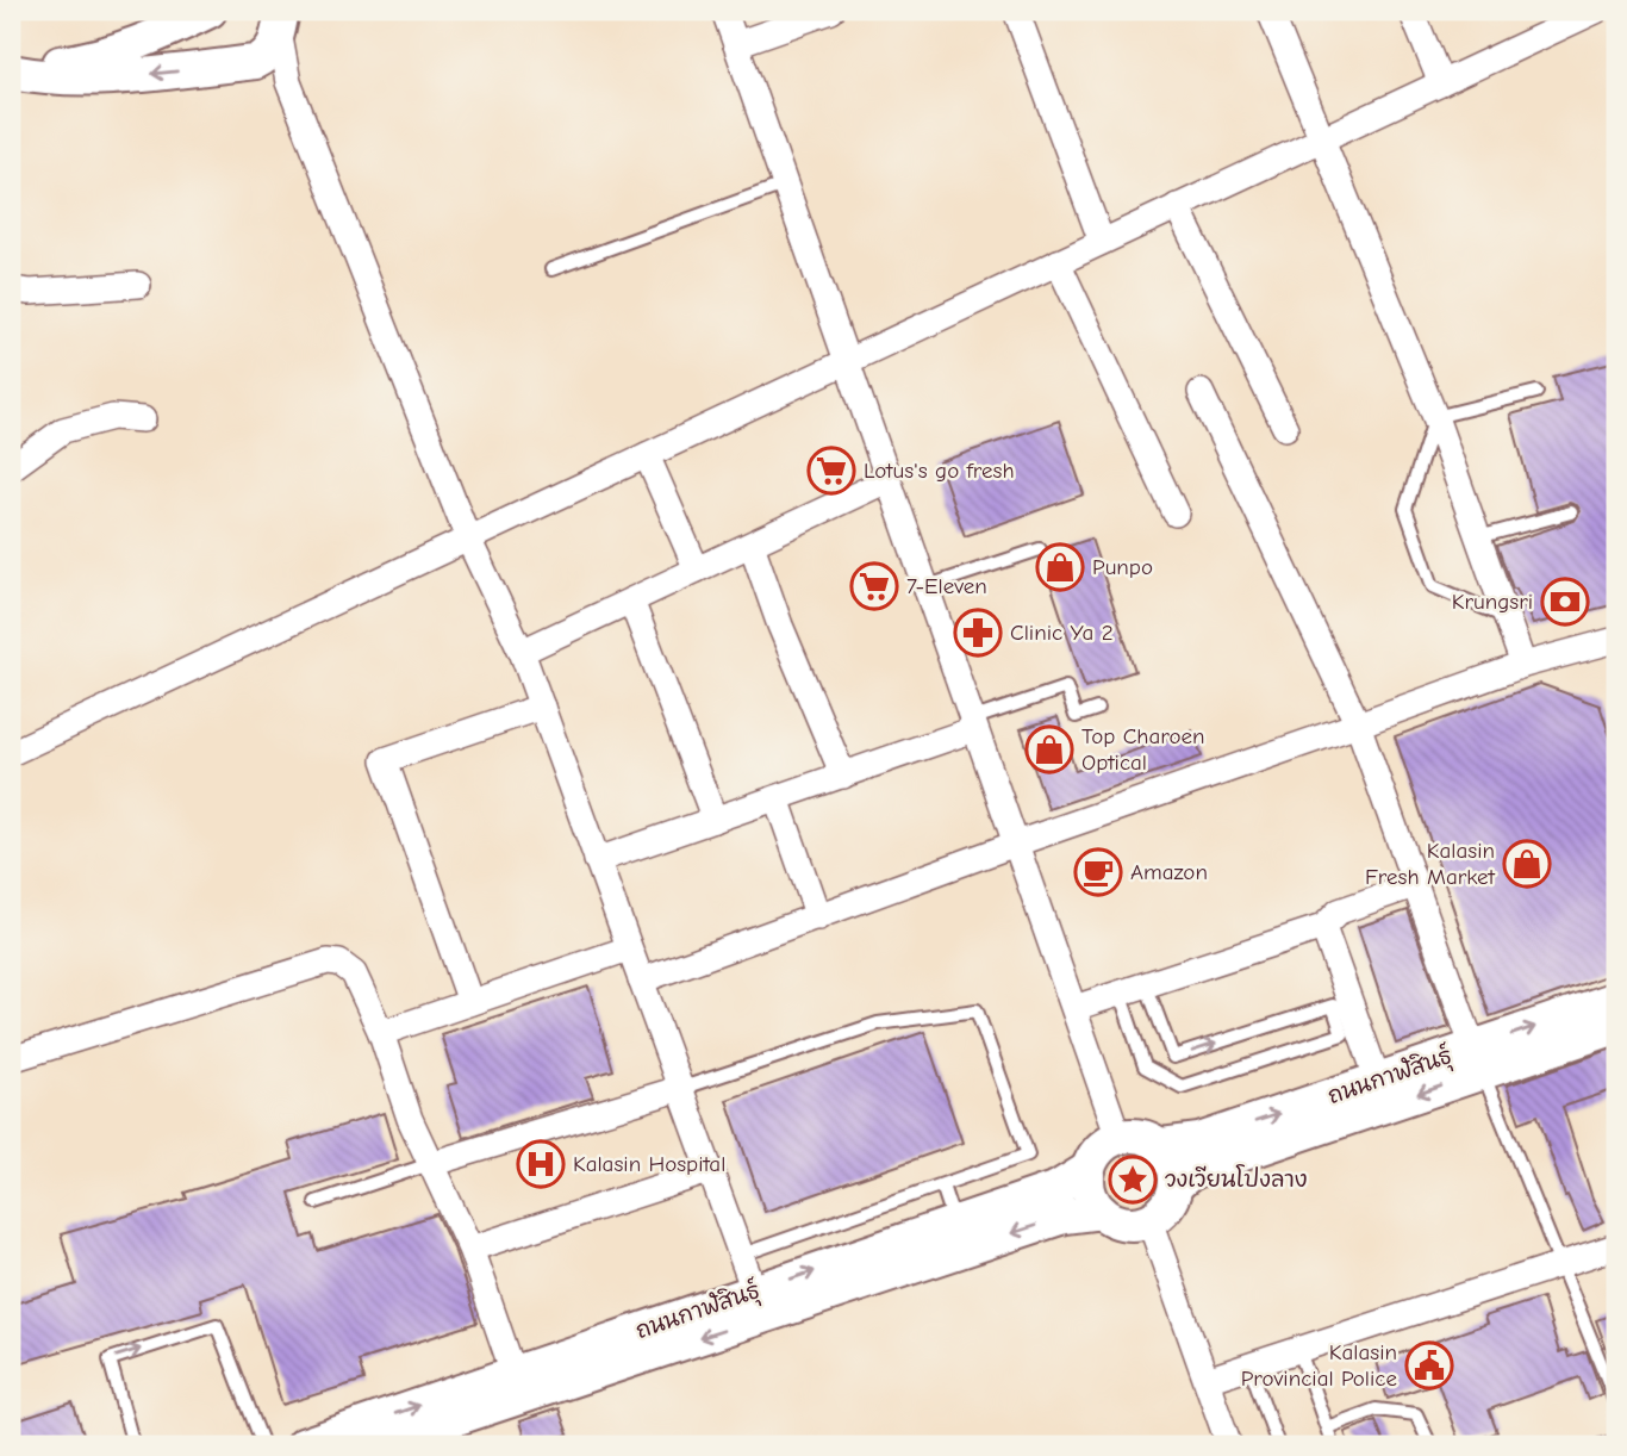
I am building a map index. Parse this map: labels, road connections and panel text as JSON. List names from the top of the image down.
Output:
{
  "streets": {
    "main road": ["ถนนกาฬสินธุ์"]
  },
  "places": {
    "supermarket": ["Lotus's go fresh", "7-Eleven"],
    "shop": ["Punpo", "Top Charoen Optical", "Kalasin Fresh Market"],
    "bank": ["Krungsri"],
    "pharmacy": ["Clinic Ya 2"],
    "cafe": ["Amazon"],
    "hospital": ["Kalasin Hospital"],
    "place": ["วงเวียนโปงลาง"],
    "public building": ["Kalasin Provincial Police"]
  }
}
